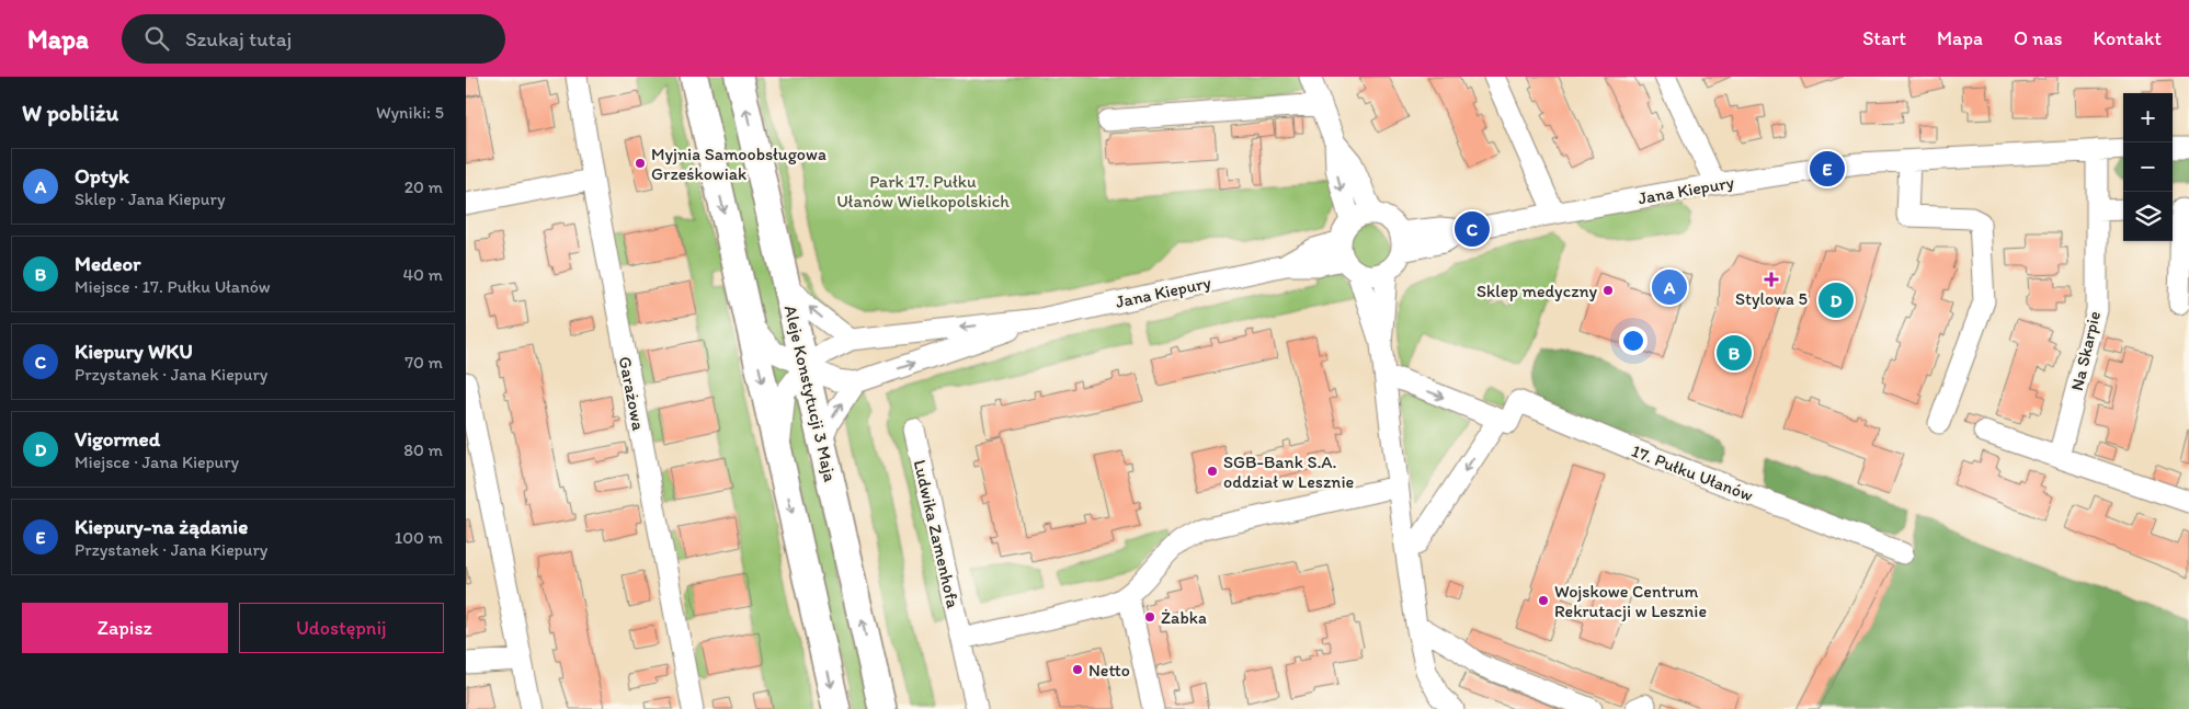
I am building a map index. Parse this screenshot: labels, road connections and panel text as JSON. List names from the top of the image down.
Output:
{
  "streets": {
    "main road": ["Aleje Konstytucji 3 Maja"],
    "street": [
      "Jana Kiepury",
      "Na Skarpie",
      "Garażowa",
      "17. Pułku Ułanów",
      "Ludwika Zamenhofa"
    ]
  },
  "crossings": [
    ["Jana Kiepury", "Na Skarpie"],
    ["Jana Kiepury", "Aleje Konstytucji 3 Maja"]
  ],
  "parks": ["Park 17. Pułku Ułanów Wielkopolskich"],
  "places": {
    "other": [
      "Myjnia Samoobsługowa Grześkowiak",
      "Sklep medyczny",
      "SGB-Bank S.A. oddział w Lesznie",
      "Wojskowe Centrum Rekrutacji w Lesznie",
      "Żabka",
      "Netto"
    ],
    "health": ["Stylowa 5"]
  },
  "page": {
    "header": "Mapa",
    "search": "Szukaj tutaj",
    "nav": [
      "Start",
      "Mapa",
      "O nas",
      "Kontakt"
    ],
    "heading": ["W pobliżu", "Wyniki: 5"],
    "map_buttons": ["+", "−"],
    "list": [
      {
        "mark": "A",
        "name": "Optyk",
        "note": "Sklep · Jana Kiepury",
        "value": "20 m"
      },
      {
        "mark": "B",
        "name": "Medeor",
        "note": "Miejsce · 17. Pułku Ułanów",
        "value": "40 m"
      },
      {
        "mark": "C",
        "name": "Kiepury WKU",
        "note": "Przystanek · Jana Kiepury",
        "value": "70 m"
      },
      {
        "mark": "D",
        "name": "Vigormed",
        "note": "Miejsce · Jana Kiepury",
        "value": "80 m"
      },
      {
        "mark": "E",
        "name": "Kiepury-na żądanie",
        "note": "Przystanek · Jana Kiepury",
        "value": "100 m"
      }
    ],
    "pins": [
      "E",
      "C",
      "A",
      "D",
      "B"
    ],
    "buttons": ["Zapisz", "Udostępnij"]
  }
}
